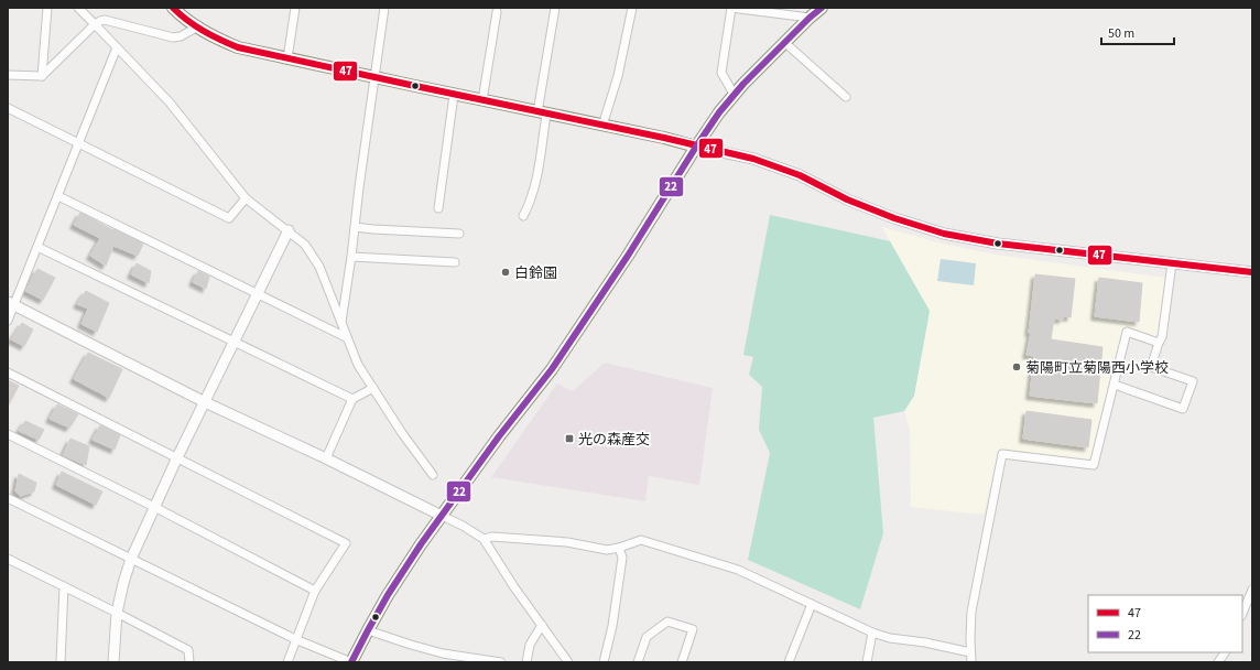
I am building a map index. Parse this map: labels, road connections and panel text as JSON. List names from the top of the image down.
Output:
{
  "places": {
    "other": ["白鈴園", "菊陽町立菊陽西小学校"],
    "transit": ["光の森産交"]
  },
  "lines": ["transit line 47", "transit line 22"],
  "legend": ["47", "22"],
  "scale_bar": "50 m"
}
